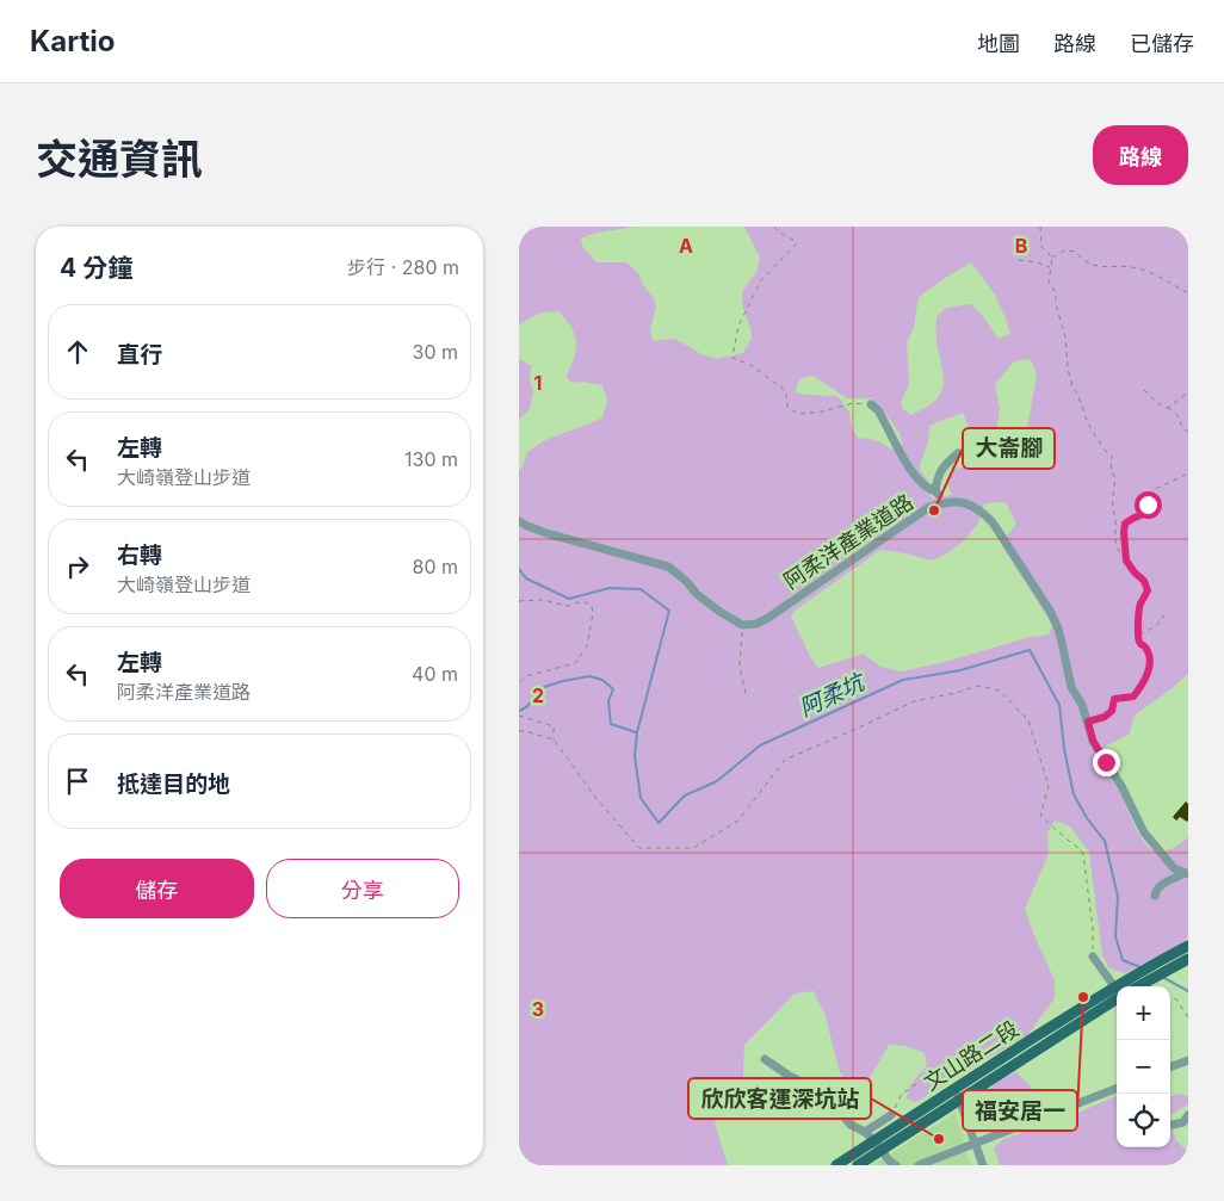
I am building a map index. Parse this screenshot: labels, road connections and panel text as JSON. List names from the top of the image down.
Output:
{
  "streets": {
    "main road": ["文山路二段"],
    "street": ["阿柔洋產業道路"]
  },
  "water": ["阿柔坑"],
  "places": ["大崙腳", "福安居一", "欣欣客運深坑站"],
  "page": {
    "header": "Kartio",
    "nav": ["地圖", "路線", "已儲存"],
    "title": "交通資訊",
    "buttons": [
      "路線",
      ["儲存", "分享"]
    ],
    "heading": ["4 分鐘", "步行 · 280 m"],
    "list": [
      ["直行", "30 m"],
      ["左轉", "大崎嶺登山步道", "130 m"],
      ["右轉", "大崎嶺登山步道", "80 m"],
      ["左轉", "阿柔洋產業道路", "40 m"],
      "抵達目的地"
    ],
    "map_buttons": ["+", "−"]
  },
  "grid": {
    "columns": ["A", "B"],
    "rows": ["1", "2", "3"]
  }
}
